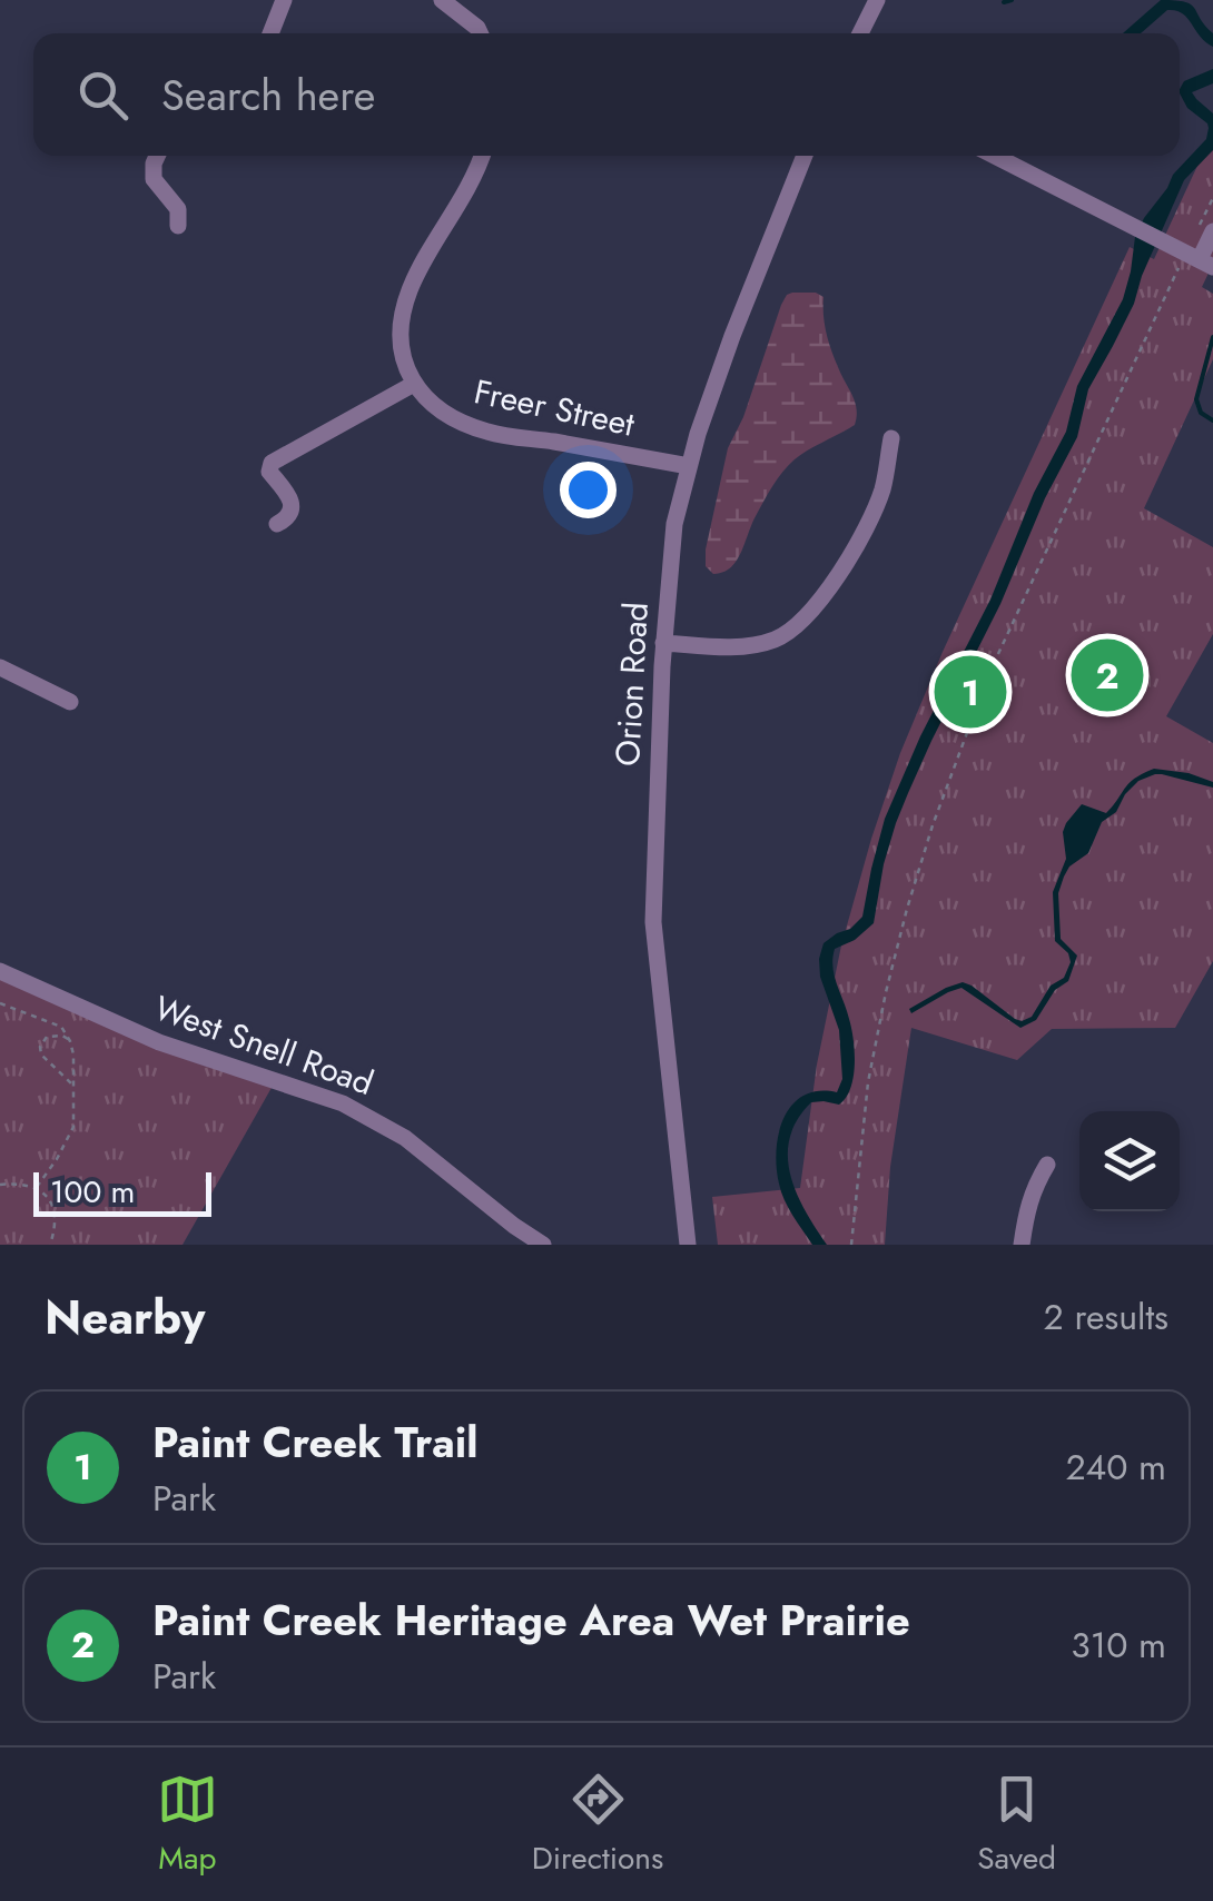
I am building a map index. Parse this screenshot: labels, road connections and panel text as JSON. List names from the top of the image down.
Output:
{
  "streets": {
    "street": ["Freer Street", "Orion Road", "West Snell Road"]
  },
  "crossings": [
    ["Freer Street", "Orion Road"]
  ],
  "scale_bar": "100 m",
  "page": {
    "search": "Search here",
    "pins": ["2", "1"],
    "scale": "100 m",
    "heading": ["Nearby", "2 results"],
    "list": [
      {
        "mark": "1",
        "name": "Paint Creek Trail",
        "note": "Park",
        "value": "240 m"
      },
      {
        "mark": "2",
        "name": "Paint Creek Heritage Area Wet Prairie",
        "note": "Park",
        "value": "310 m"
      }
    ],
    "nav": ["Map", "Directions", "Saved"]
  }
}
